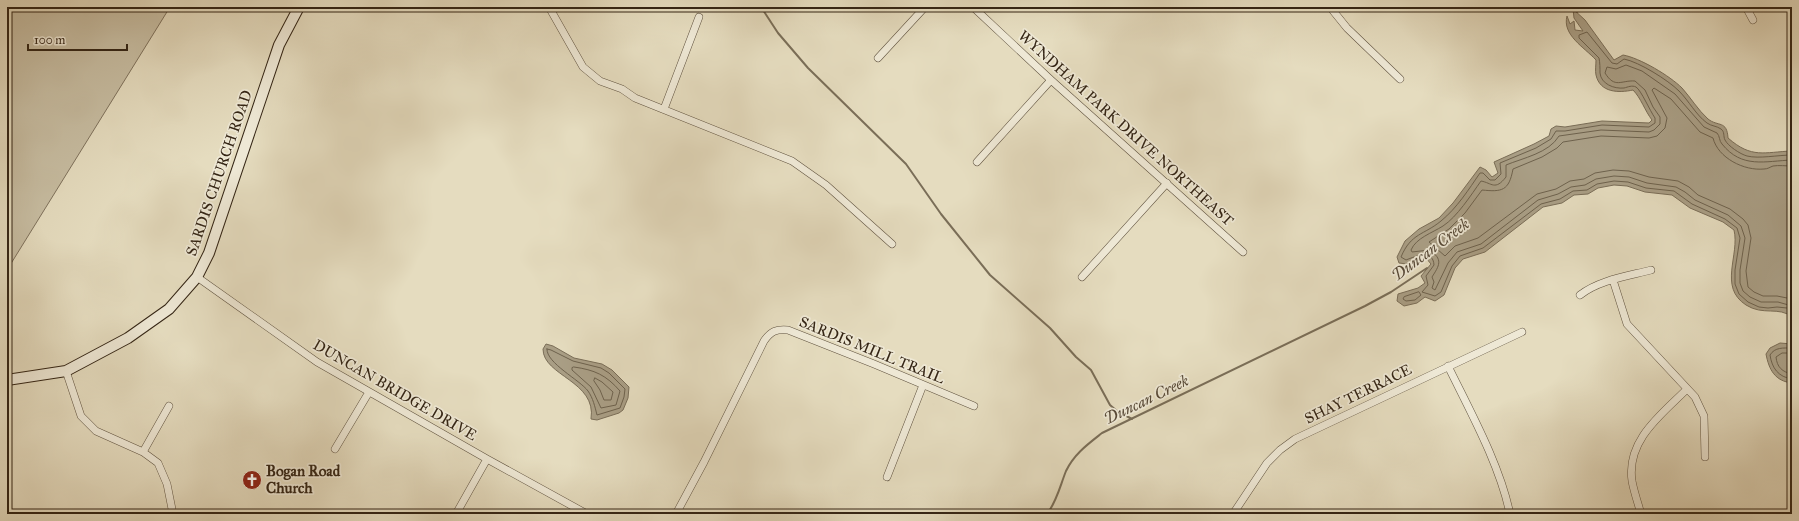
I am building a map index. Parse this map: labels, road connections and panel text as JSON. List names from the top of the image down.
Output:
{
  "streets": {
    "street": [
      "WYNDHAM PARK DRIVE NORTHEAST",
      "SARDIS CHURCH ROAD",
      "SARDIS MILL TRAIL",
      "DUNCAN BRIDGE DRIVE",
      "SHAY TERRACE"
    ]
  },
  "crossings": [
    ["SARDIS CHURCH ROAD", "DUNCAN BRIDGE DRIVE"]
  ],
  "water": ["Duncan Creek"],
  "places": {
    "church": ["Bogan Road Church"]
  },
  "scale_bar": "100 m"
}
